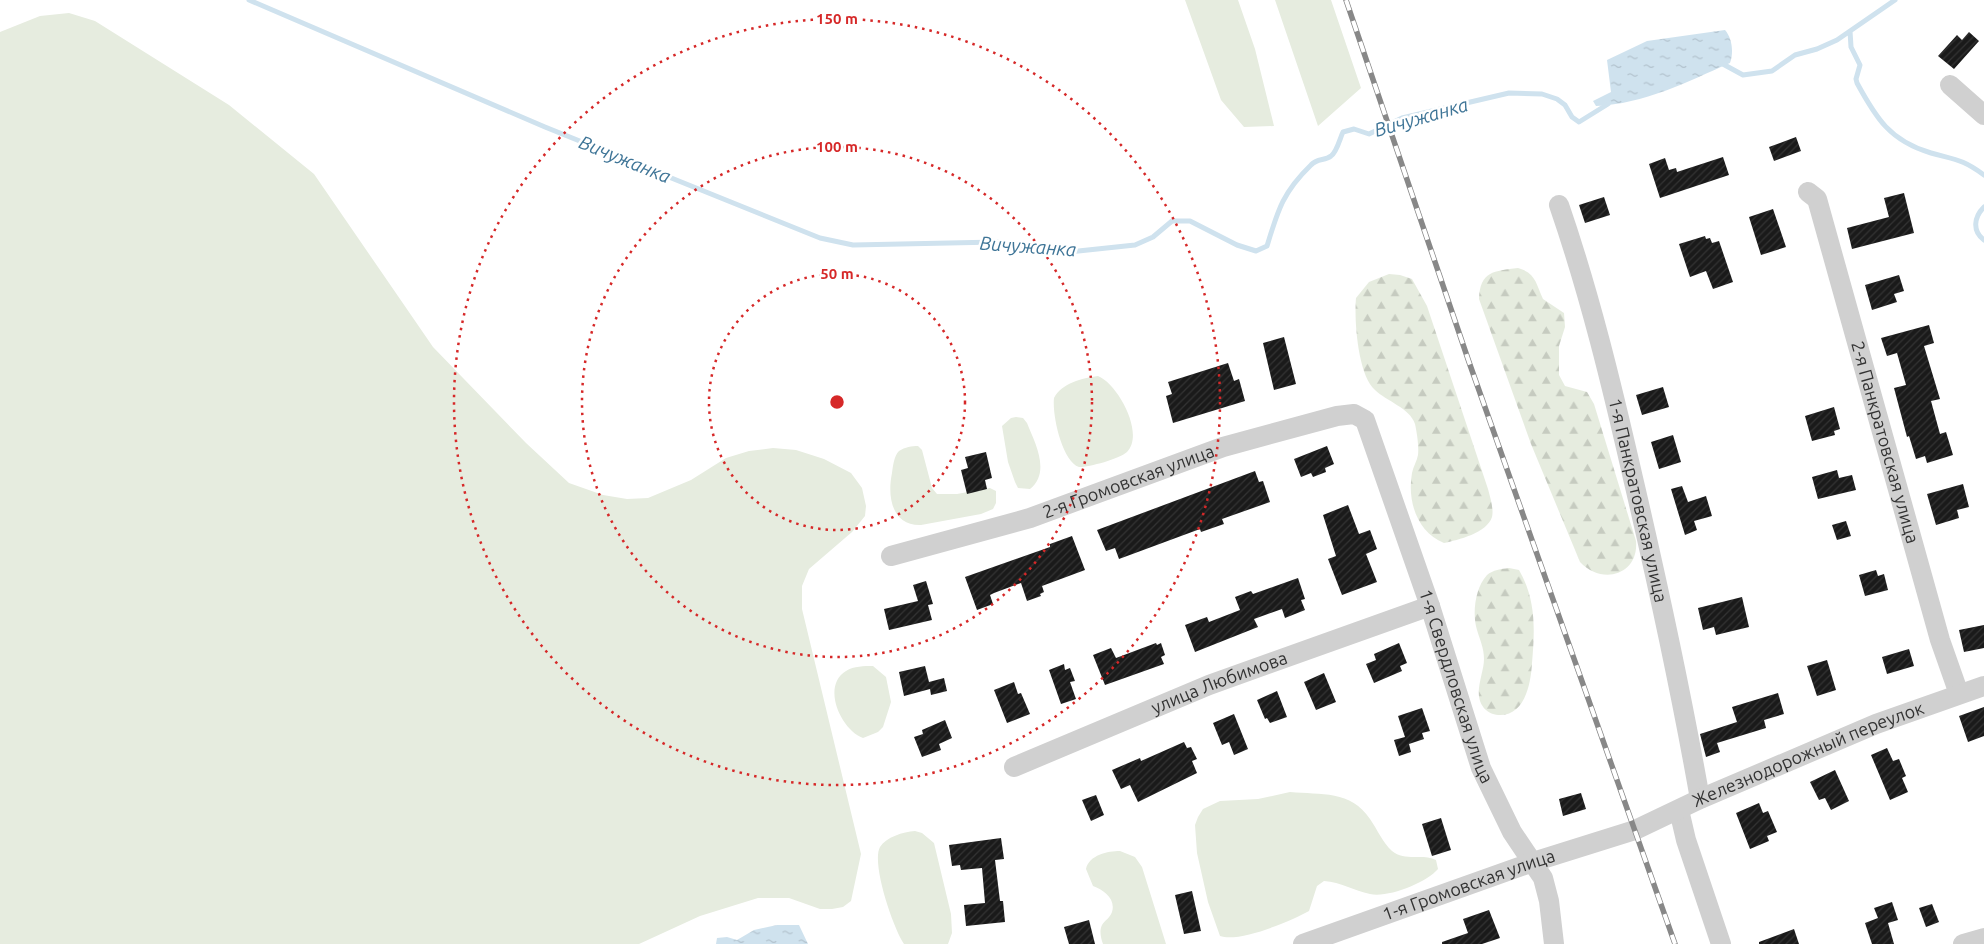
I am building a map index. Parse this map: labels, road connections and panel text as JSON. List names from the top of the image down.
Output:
{
  "streets": {
    "street": [
      "2-я Панкратовская улица",
      "2-я Громовская улица",
      "1-я Панкратовская улица",
      "улица Любимова",
      "1-я Свердловская улица",
      "Железнодорожный переулок",
      "1-я Громовская улица"
    ]
  },
  "crossings": [
    ["2-я Панкратовская улица", "Железнодорожный переулок"],
    ["2-я Громовская улица", "1-я Свердловская улица"],
    ["1-я Панкратовская улица", "Железнодорожный переулок"],
    ["улица Любимова", "1-я Свердловская улица"],
    ["1-я Свердловская улица", "1-я Громовская улица"],
    ["Железнодорожный переулок", "1-я Громовская улица"]
  ],
  "water": ["Вичужанка"],
  "rings": ["150 m", "100 m", "50 m"]
}
